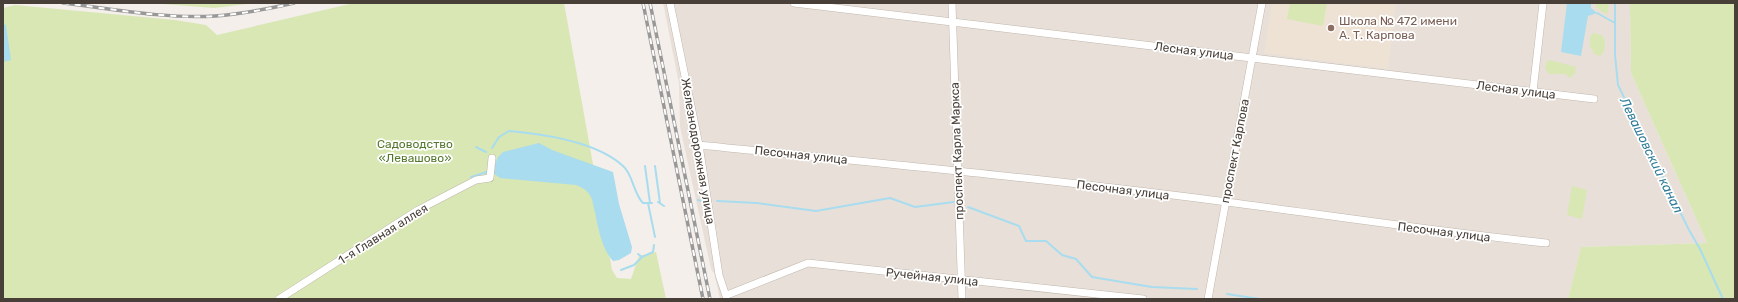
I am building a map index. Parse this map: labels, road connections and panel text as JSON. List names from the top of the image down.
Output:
{
  "streets": {
    "street": [
      "Лесная улица",
      "Железнодорожная улица",
      "проспект Карла Маркса",
      "проспект Карпова",
      "Песочная улица",
      "1-я Главная аллея",
      "Ручейная улица"
    ]
  },
  "crossings": [
    ["Лесная улица", "проспект Карла Маркса"],
    ["Лесная улица", "проспект Карпова"],
    ["Железнодорожная улица", "Песочная улица"],
    ["Железнодорожная улица", "Ручейная улица"],
    ["проспект Карла Маркса", "Песочная улица"],
    ["проспект Карла Маркса", "Ручейная улица"],
    ["проспект Карпова", "Песочная улица"]
  ],
  "water": ["Левашовский канал"],
  "parks": ["Садоводство «Левашово»"],
  "places": ["Школа № 472 имени А. Т. Карпова"]
}
